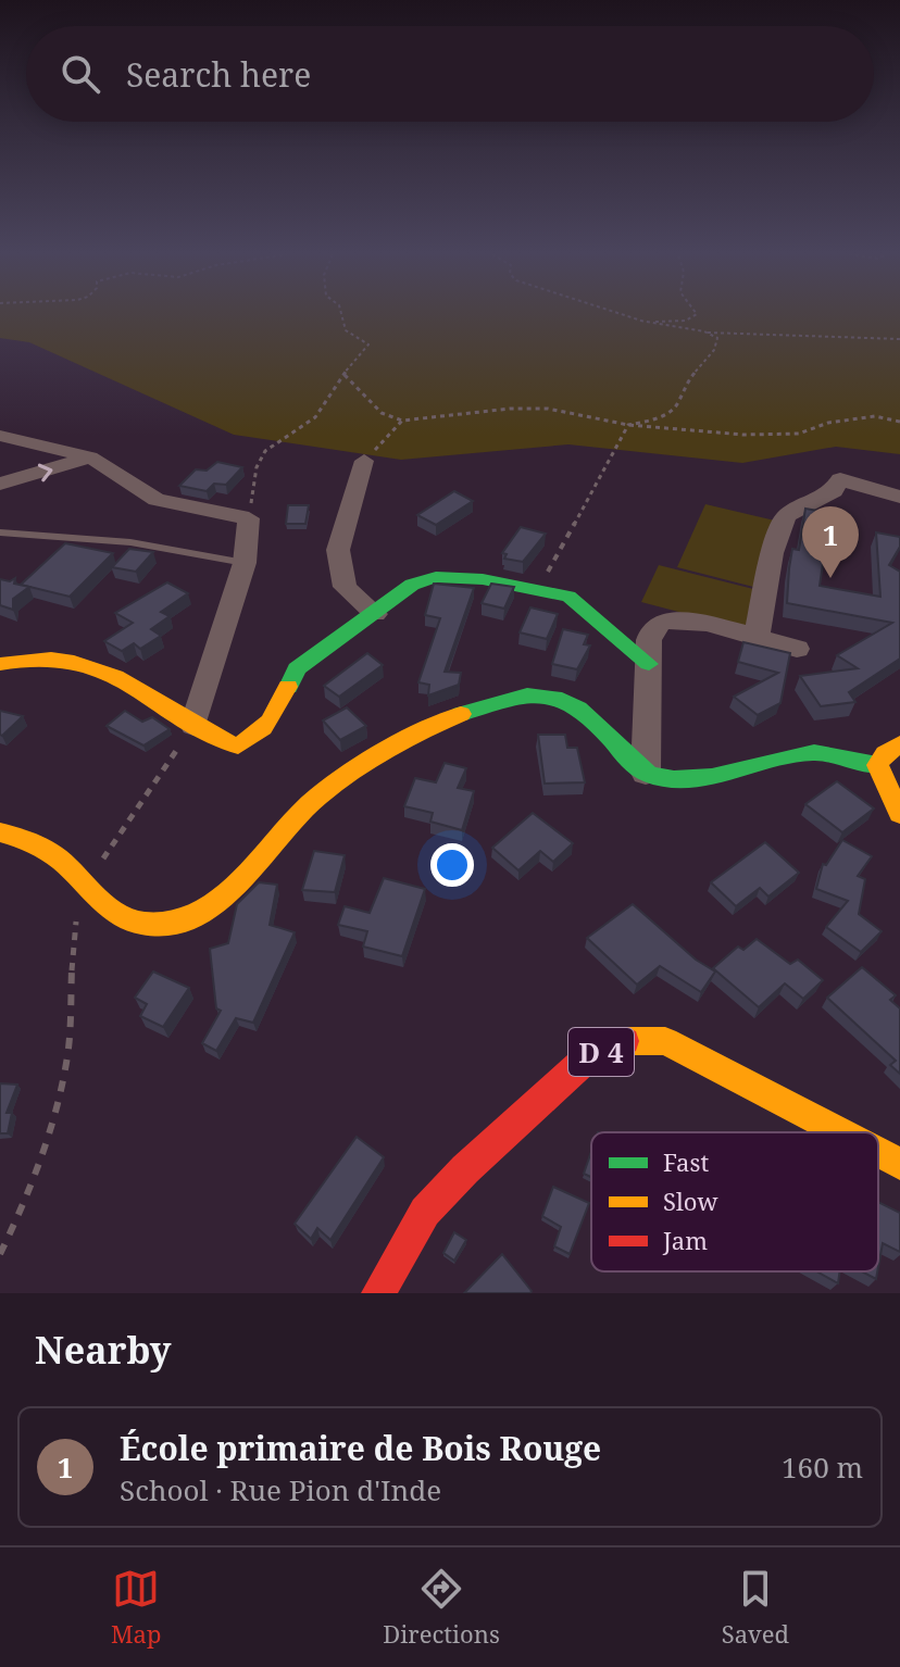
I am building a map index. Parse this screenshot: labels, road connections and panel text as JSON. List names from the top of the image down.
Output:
{
  "streets": {
    "street": ["D 4"]
  },
  "legend": ["Fast", "Slow", "Jam"],
  "page": {
    "search": "Search here",
    "pins": "1",
    "heading": "Nearby",
    "list": [
      {
        "mark": "1",
        "name": "École primaire de Bois Rouge",
        "note": "School · Rue Pion d'Inde",
        "value": "160 m"
      }
    ],
    "nav": ["Map", "Directions", "Saved"]
  }
}
